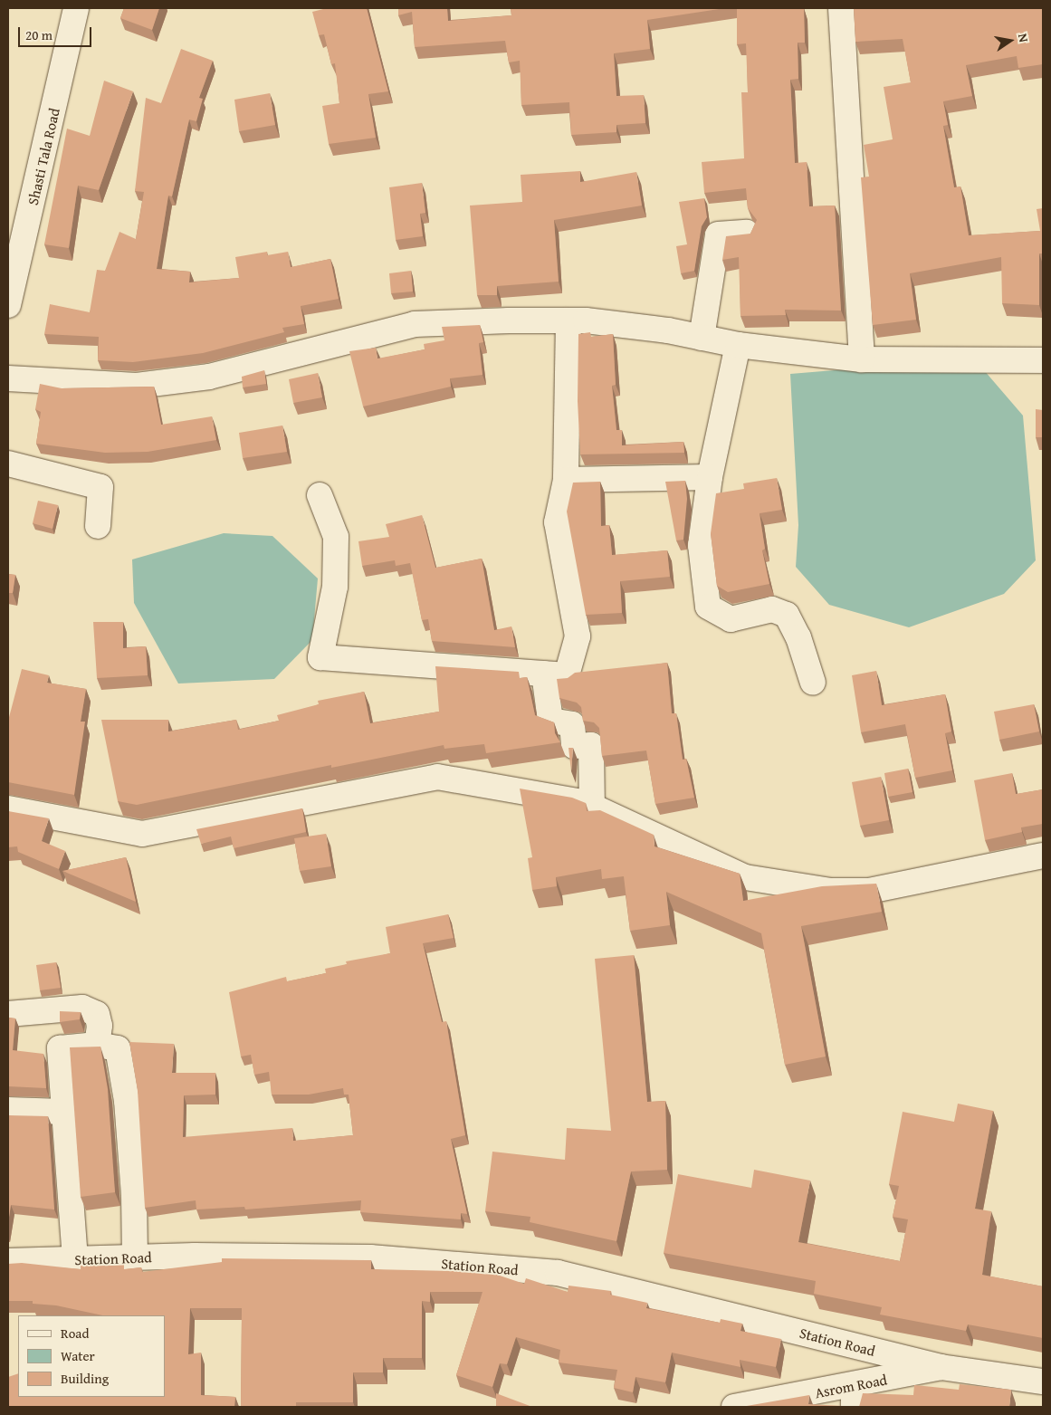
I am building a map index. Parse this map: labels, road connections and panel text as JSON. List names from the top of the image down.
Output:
{
  "streets": {
    "street": ["Shasti Tala Road", "Station Road", "Asrom Road"]
  },
  "crossings": [
    ["Station Road", "Asrom Road"]
  ],
  "legend": ["Road", "Water", "Building"],
  "scale_bar": "20 m",
  "north": "right"
}
